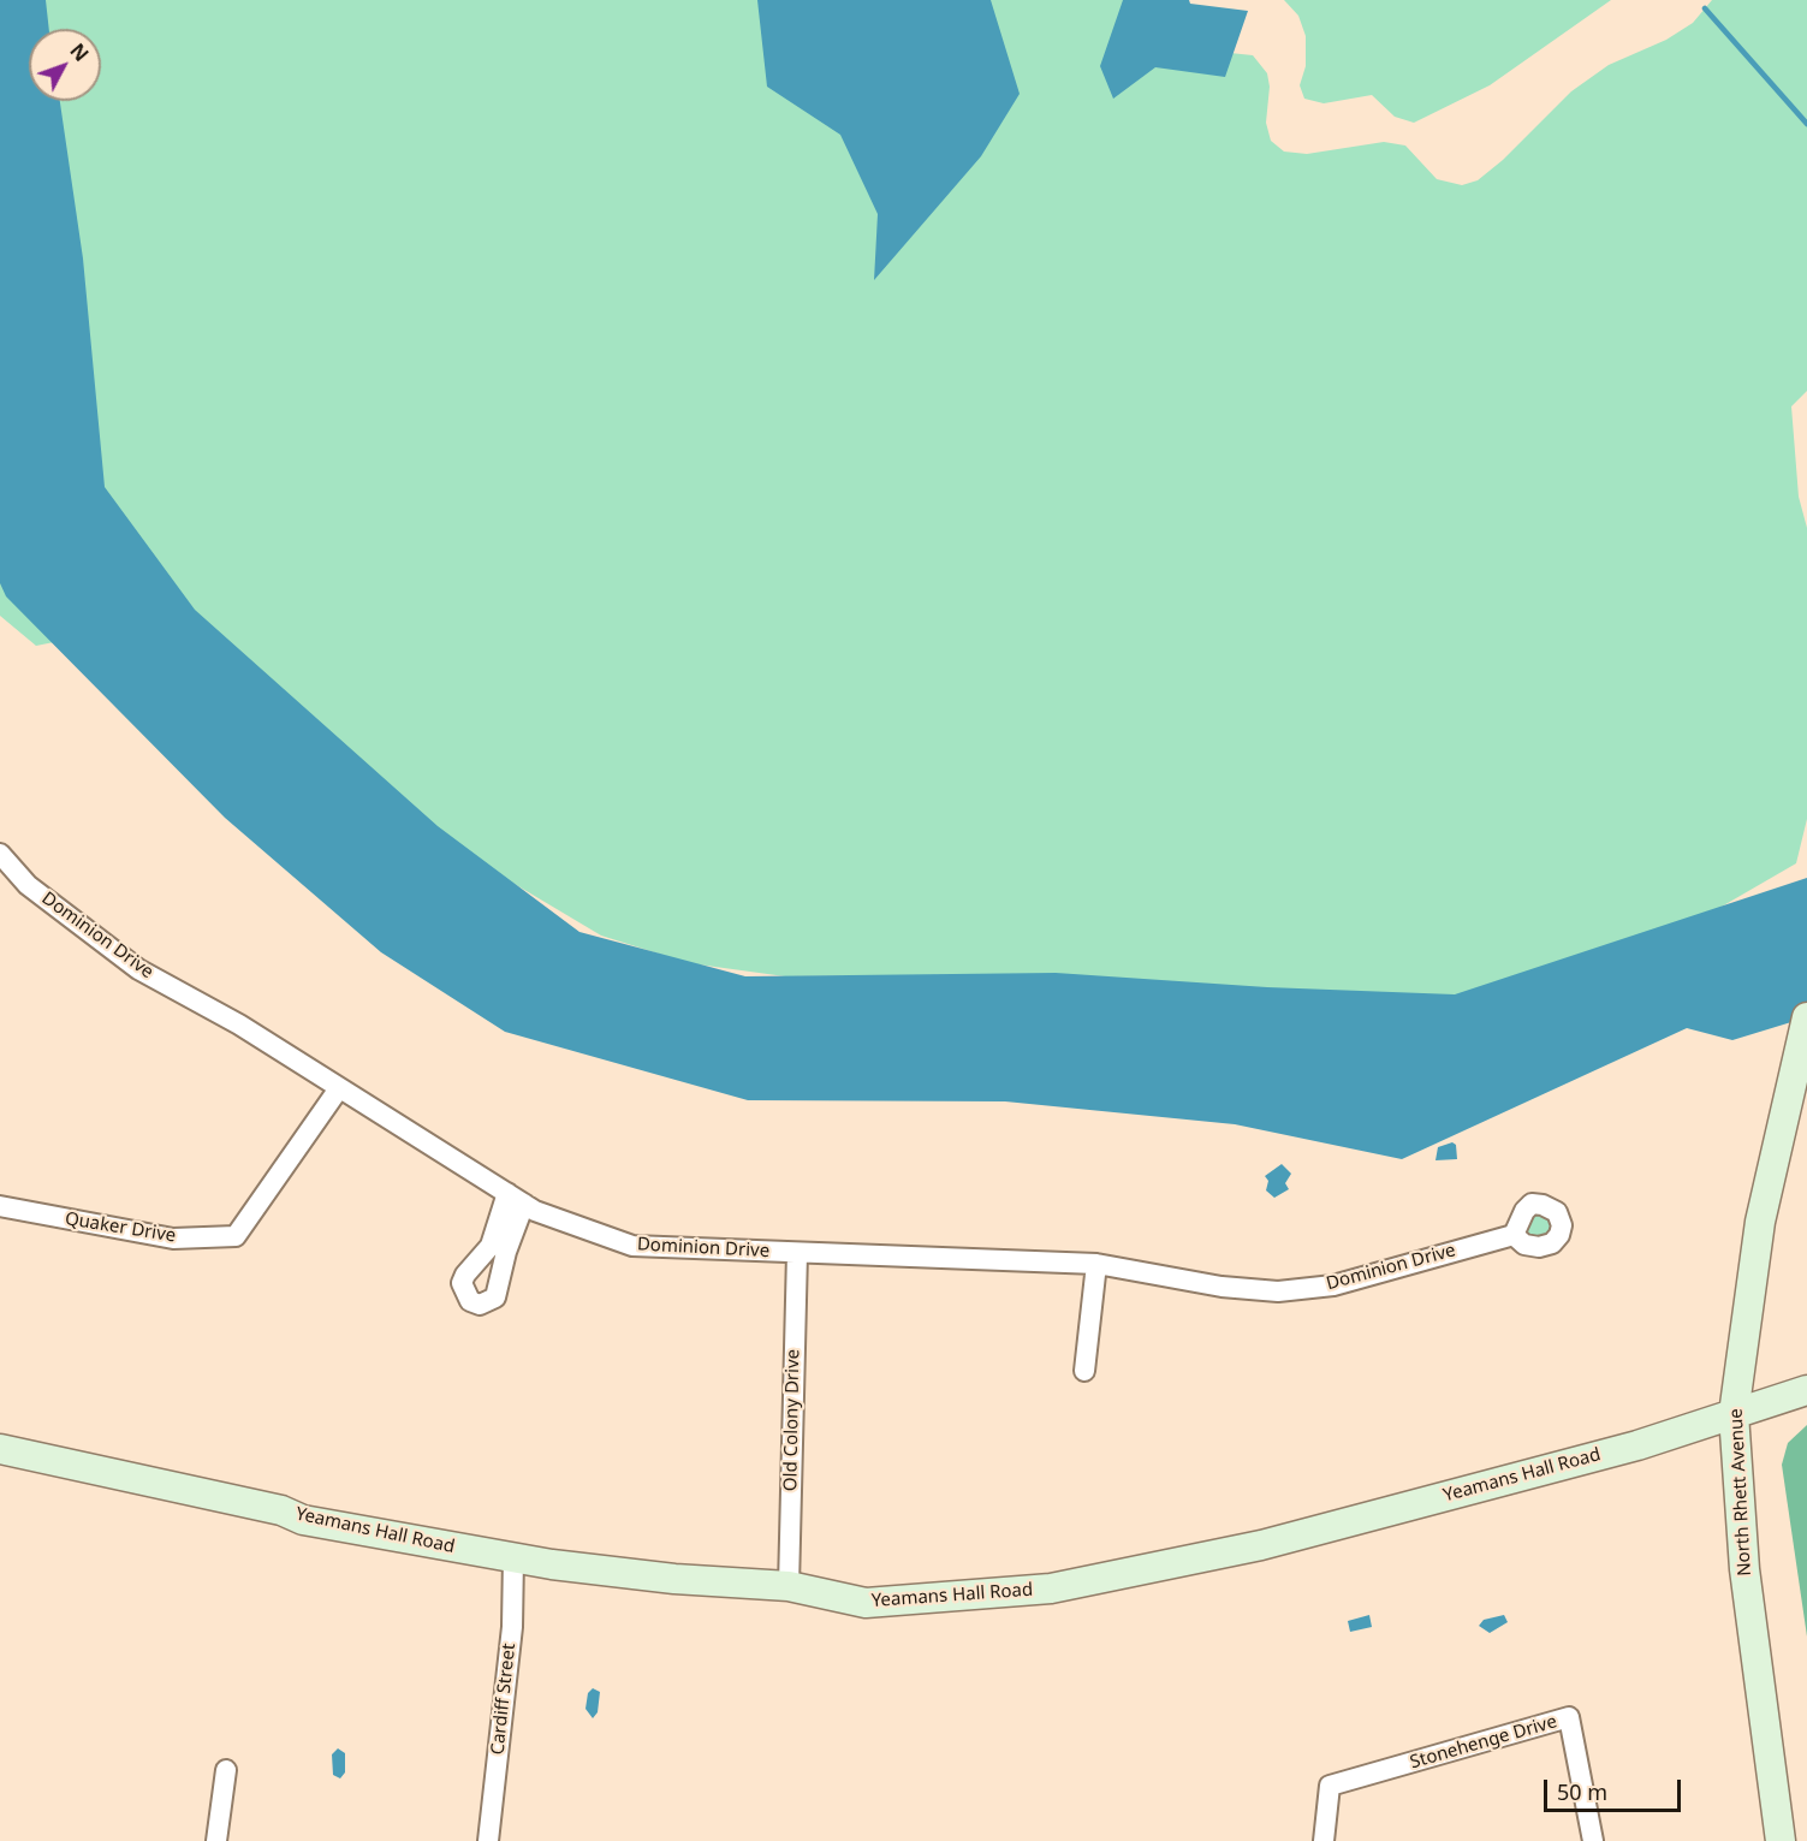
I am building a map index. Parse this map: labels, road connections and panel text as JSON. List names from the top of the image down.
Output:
{
  "streets": {
    "street": [
      "Dominion Drive",
      "Quaker Drive",
      "Old Colony Drive",
      "Yeamans Hall Road",
      "North Rhett Avenue",
      "Cardiff Street",
      "Stonehenge Drive"
    ]
  },
  "crossings": [
    ["Dominion Drive", "Quaker Drive"],
    ["Dominion Drive", "Old Colony Drive"],
    ["Old Colony Drive", "Yeamans Hall Road"],
    ["Yeamans Hall Road", "North Rhett Avenue"],
    ["Yeamans Hall Road", "Cardiff Street"]
  ],
  "scale_bar": "50 m",
  "north": "top right"
}
